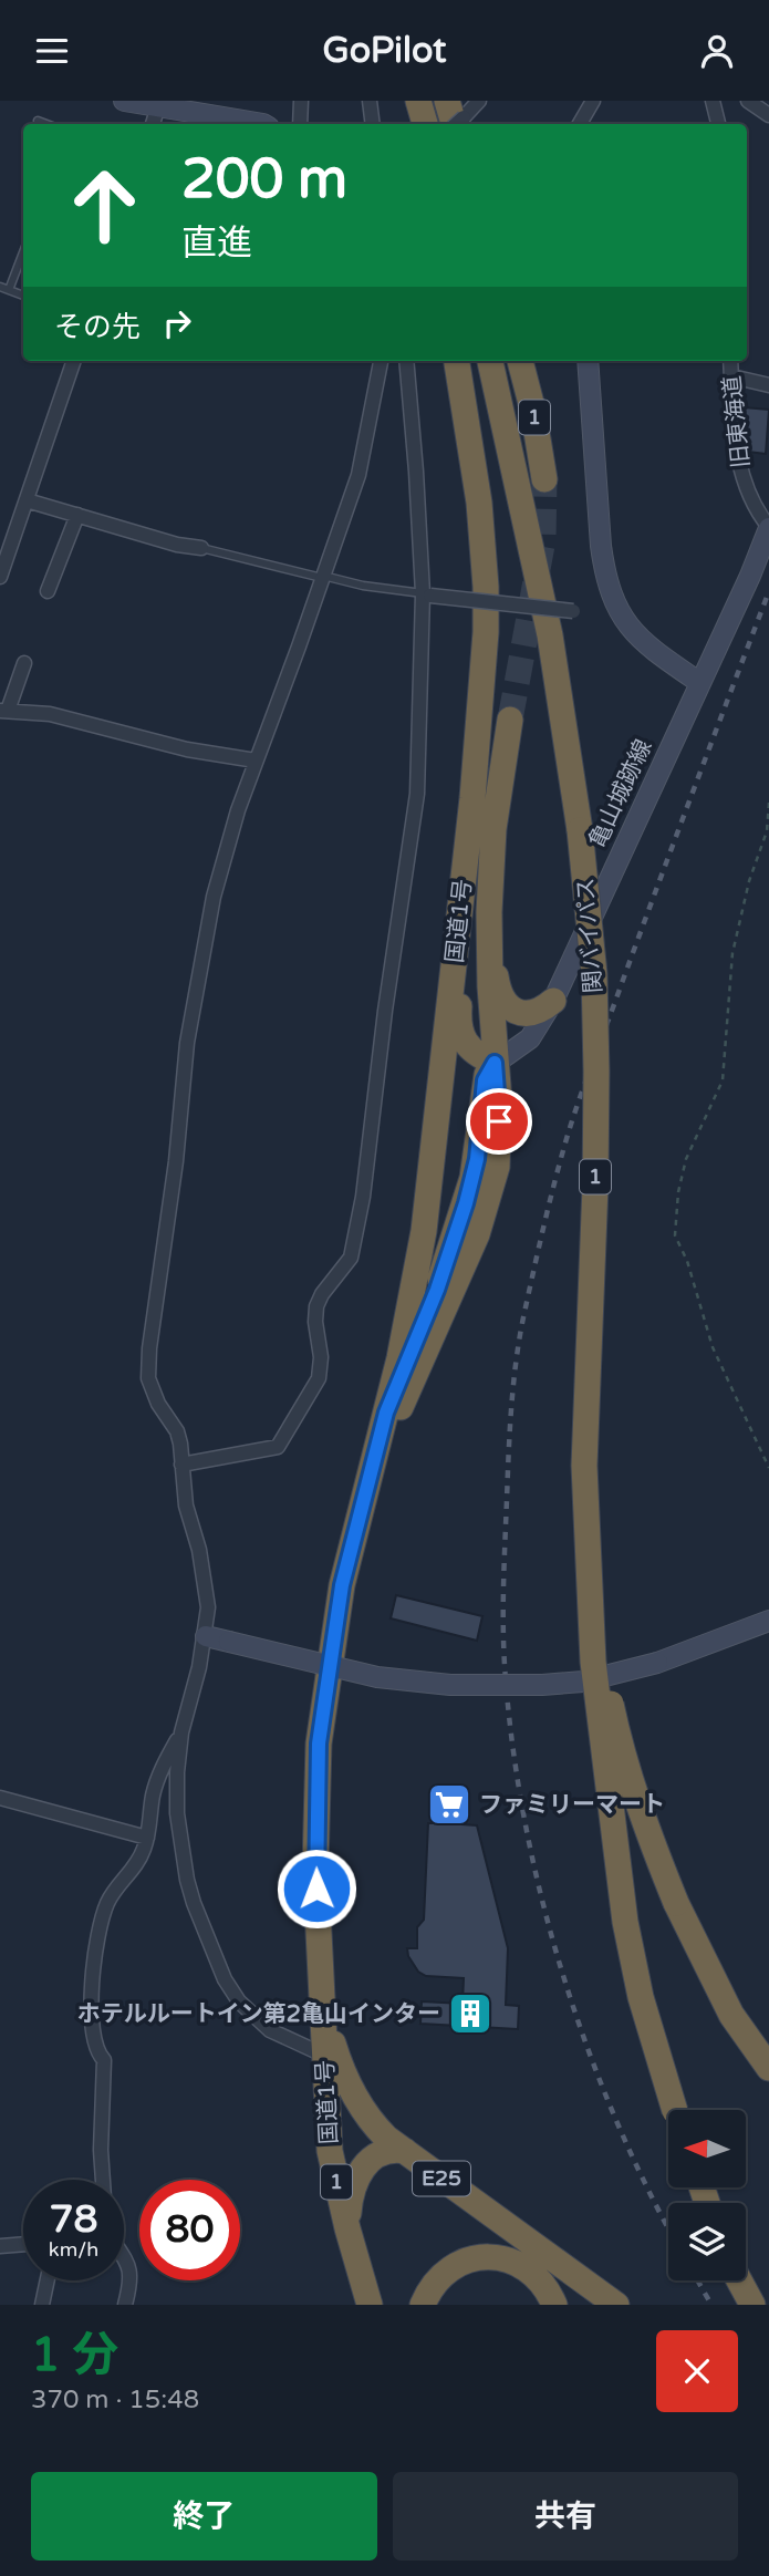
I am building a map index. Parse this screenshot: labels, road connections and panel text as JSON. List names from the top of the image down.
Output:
{
  "streets": {
    "highway": [
      "1",
      "国道1号",
      "関バイパス",
      "E25"
    ],
    "street": ["旧東海道", "亀山城跡線"]
  },
  "crossings": [
    ["旧東海道", "亀山城跡線"],
    ["亀山城跡線", "国道1号"],
    ["国道1号", "E25"]
  ],
  "places": {
    "supermarket": ["ファミリーマート"],
    "building": ["ホテルルートイン第2亀山インター"]
  },
  "north": "left",
  "page": {
    "header": "GoPilot",
    "turn": ["200 m", "直進"],
    "then": "その先",
    "speed": "78 km/h",
    "limit": "80",
    "heading": ["1 分", "370 m · 15:48"],
    "buttons": ["終了", "共有"]
  }
}
